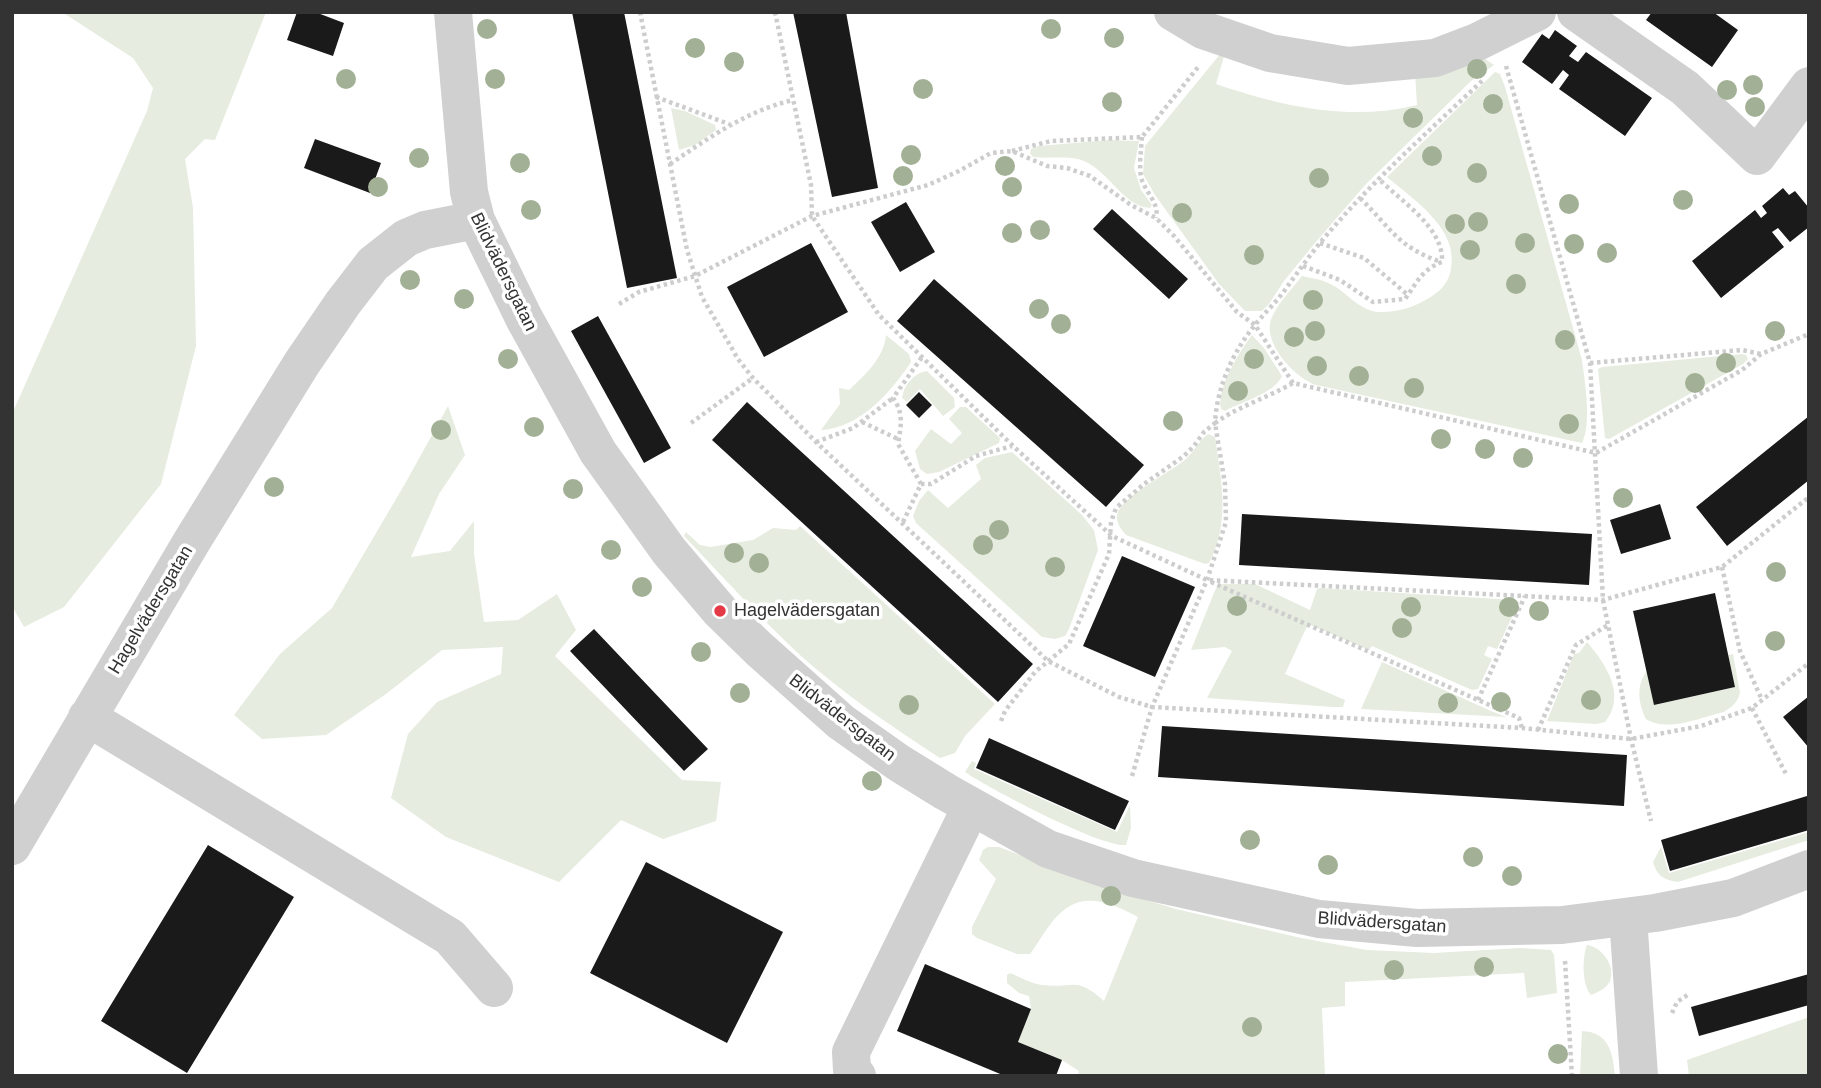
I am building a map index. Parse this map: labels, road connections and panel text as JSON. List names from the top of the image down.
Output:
{
  "streets": {
    "street": ["Blidvädersgatan", "Hagelvädersgatan"]
  },
  "crossings": [
    ["Blidvädersgatan", "Hagelvädersgatan"]
  ],
  "places": ["Hagelvädersgatan"]
}
